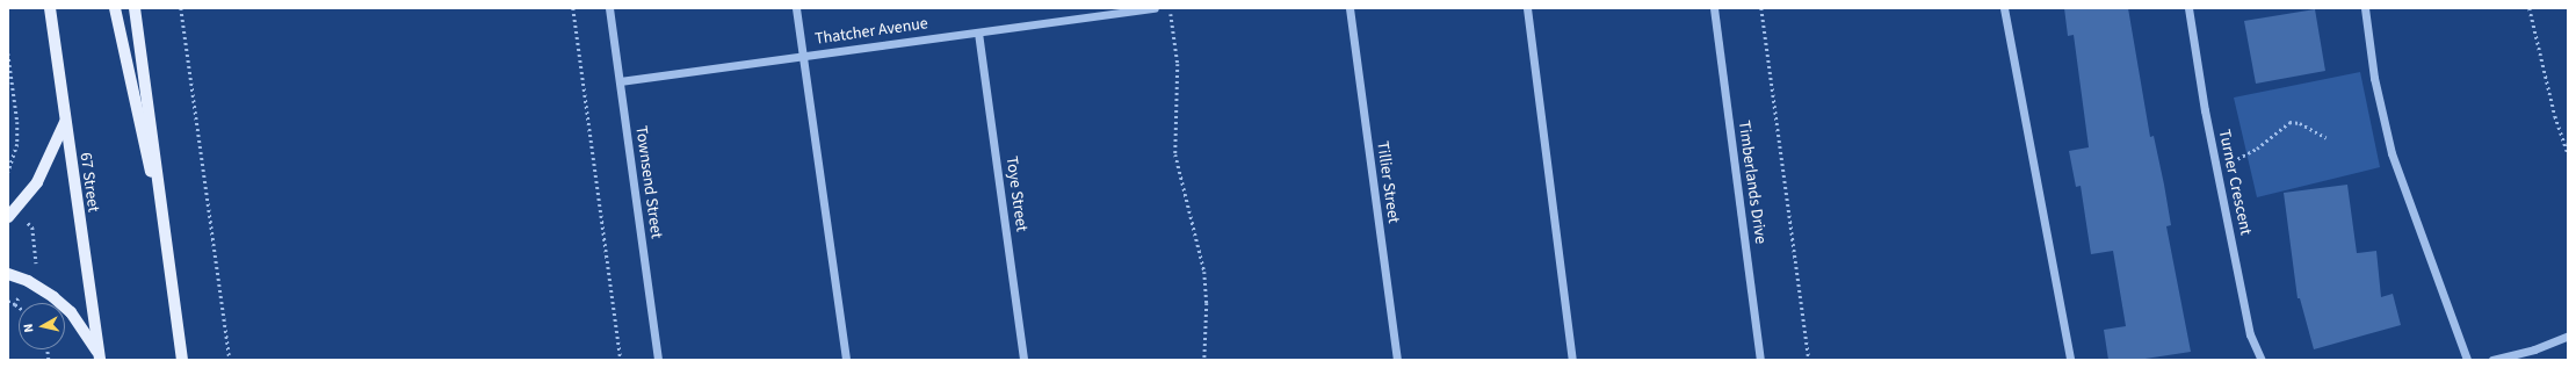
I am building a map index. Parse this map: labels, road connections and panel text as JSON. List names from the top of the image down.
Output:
{
  "streets": {
    "main road": ["67 Street"],
    "street": [
      "Thatcher Avenue",
      "Townsend Street",
      "Tillier Street",
      "Timberlands Drive",
      "Turner Crescent",
      "Toye Street"
    ]
  },
  "crossings": [
    ["Thatcher Avenue", "Townsend Street"],
    ["Thatcher Avenue", "Toye Street"]
  ],
  "north": "left"
}
